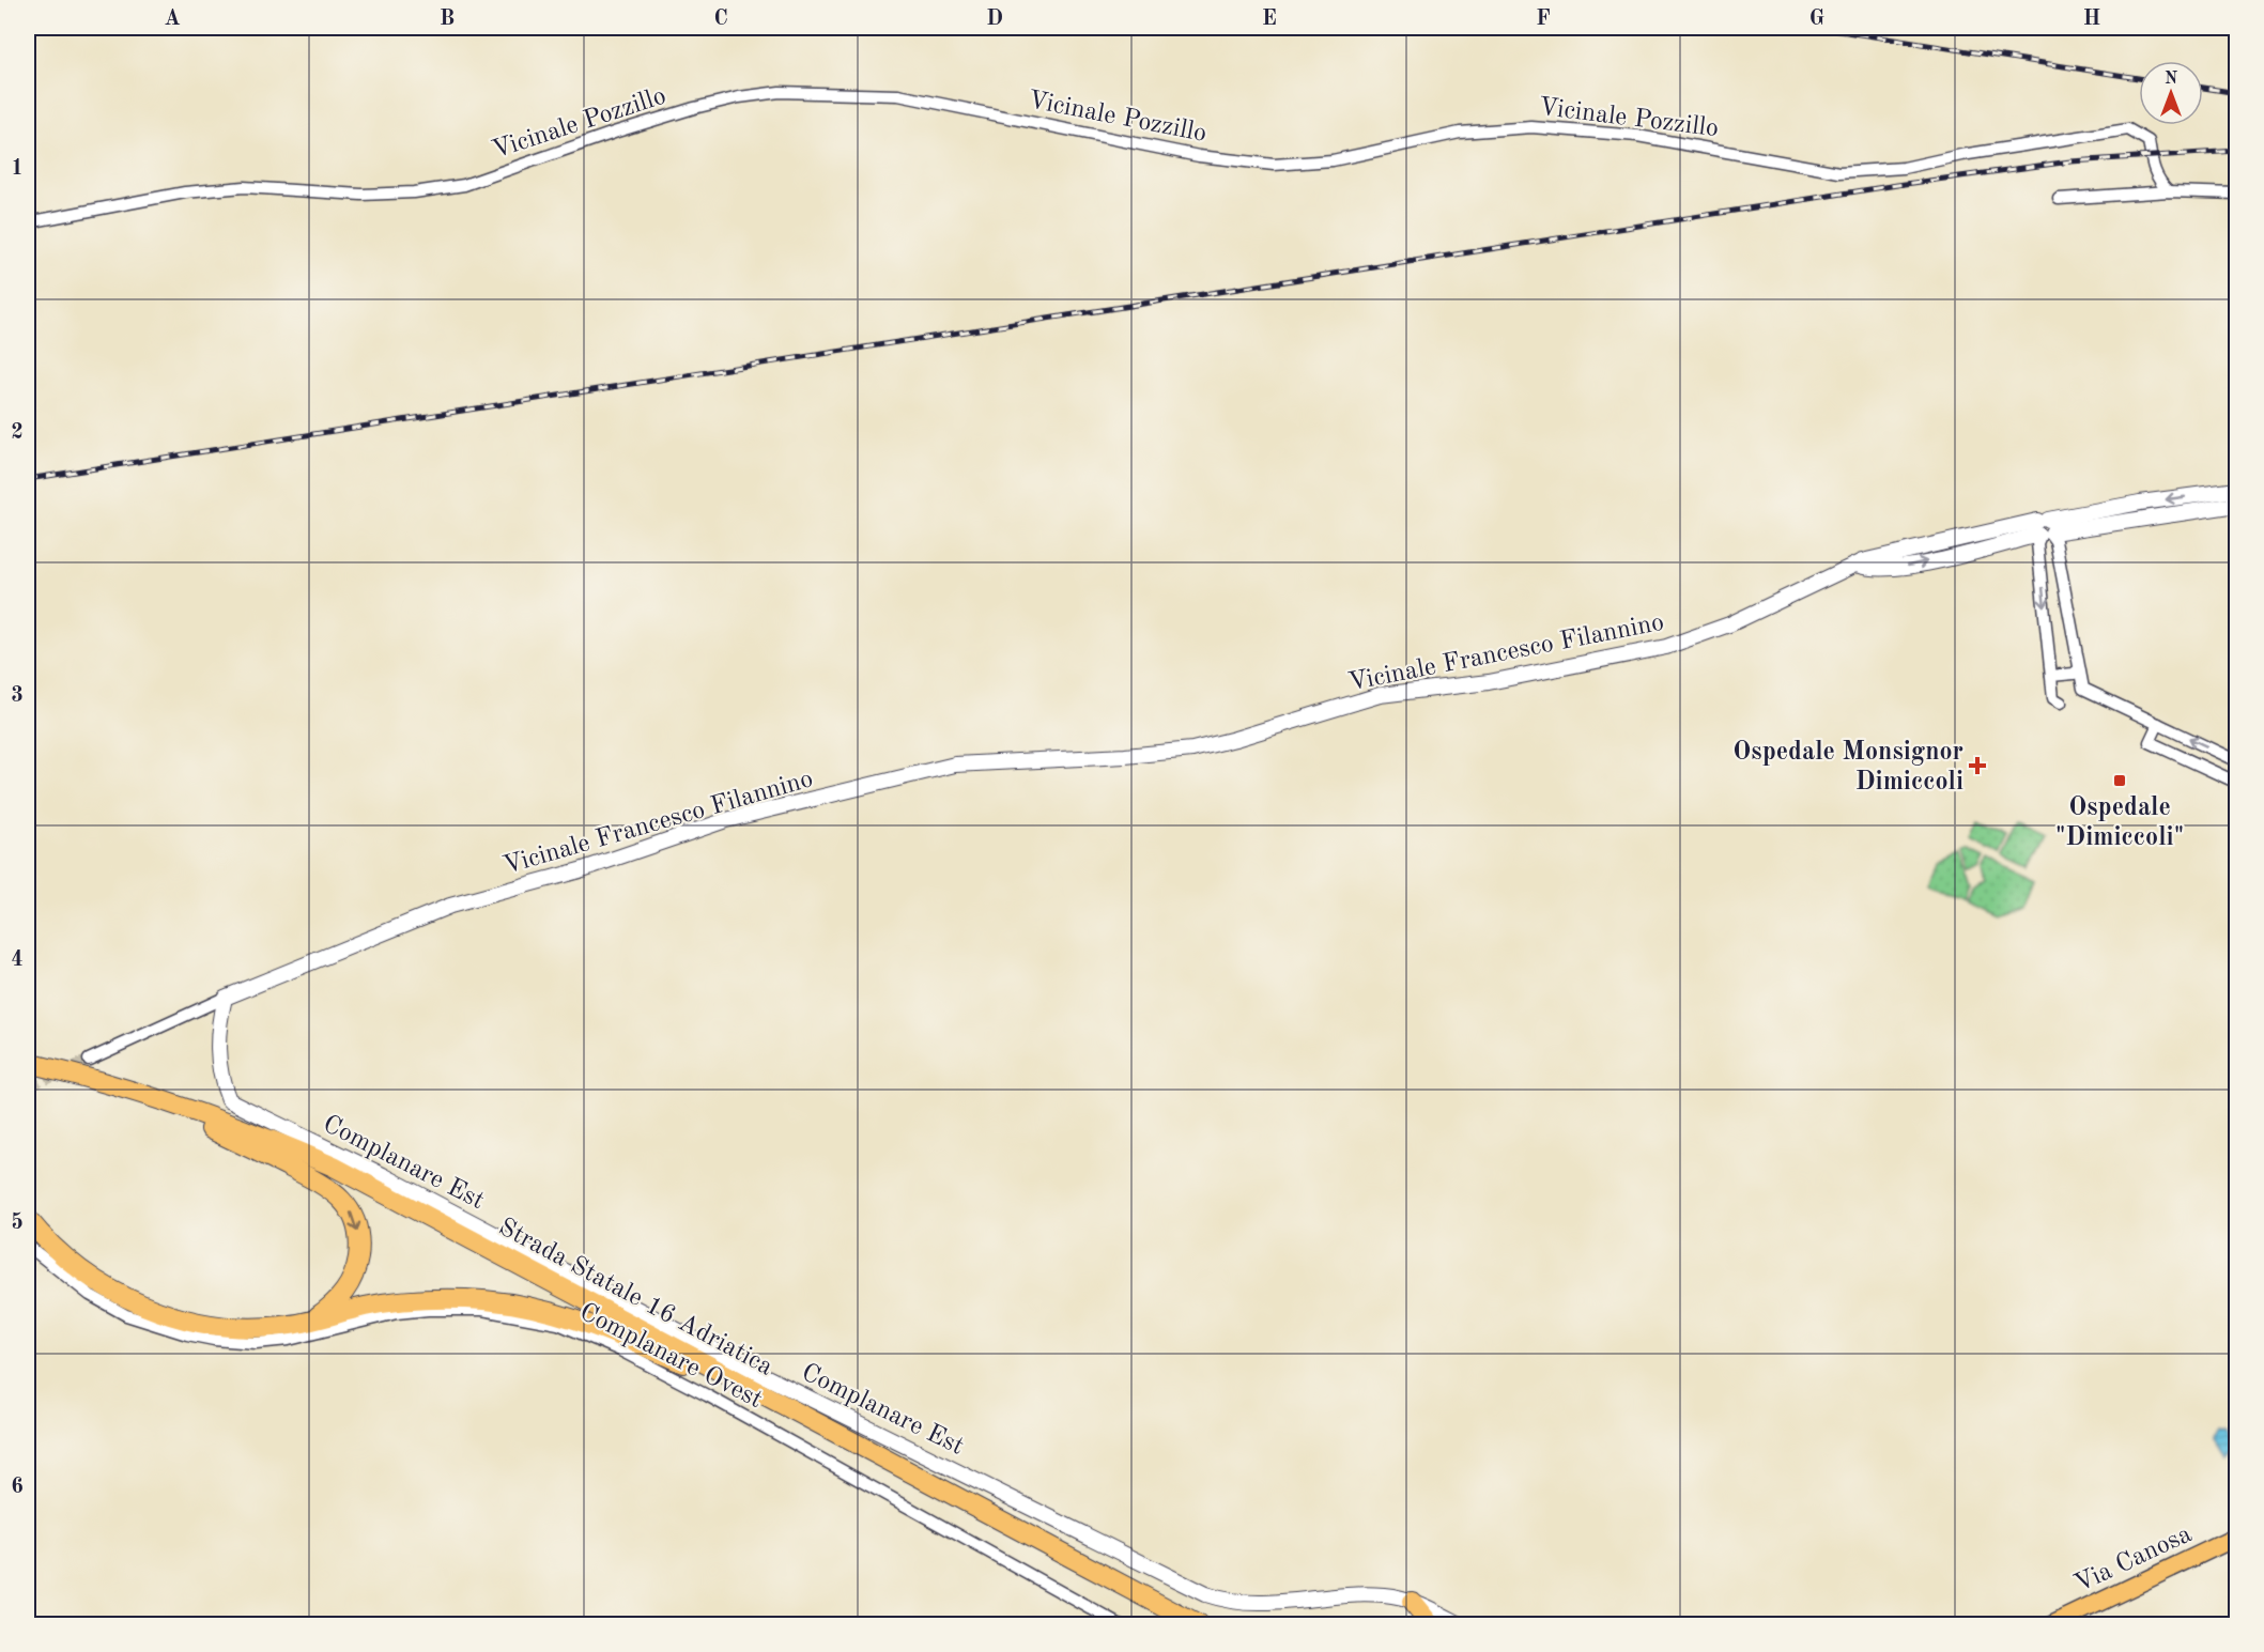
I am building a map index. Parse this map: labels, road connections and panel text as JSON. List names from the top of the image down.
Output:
{
  "streets": {
    "highway": ["Strada Statale 16 Adriatica"],
    "main road": ["Via Canosa"],
    "street": [
      "Vicinale Pozzillo",
      "Vicinale Francesco Filannino",
      "Complanare Est",
      "Complanare Ovest"
    ]
  },
  "crossings": [
    ["Vicinale Francesco Filannino", "Complanare Est"]
  ],
  "places": {
    "health": ["Ospedale Monsignor Dimiccoli"],
    "transit": ["Ospedale \"Dimiccoli\""]
  },
  "north": "top",
  "grid": {
    "columns": [
      "A",
      "B",
      "C",
      "D",
      "E",
      "F",
      "G",
      "H"
    ],
    "rows": [
      "1",
      "2",
      "3",
      "4",
      "5",
      "6"
    ]
  }
}
